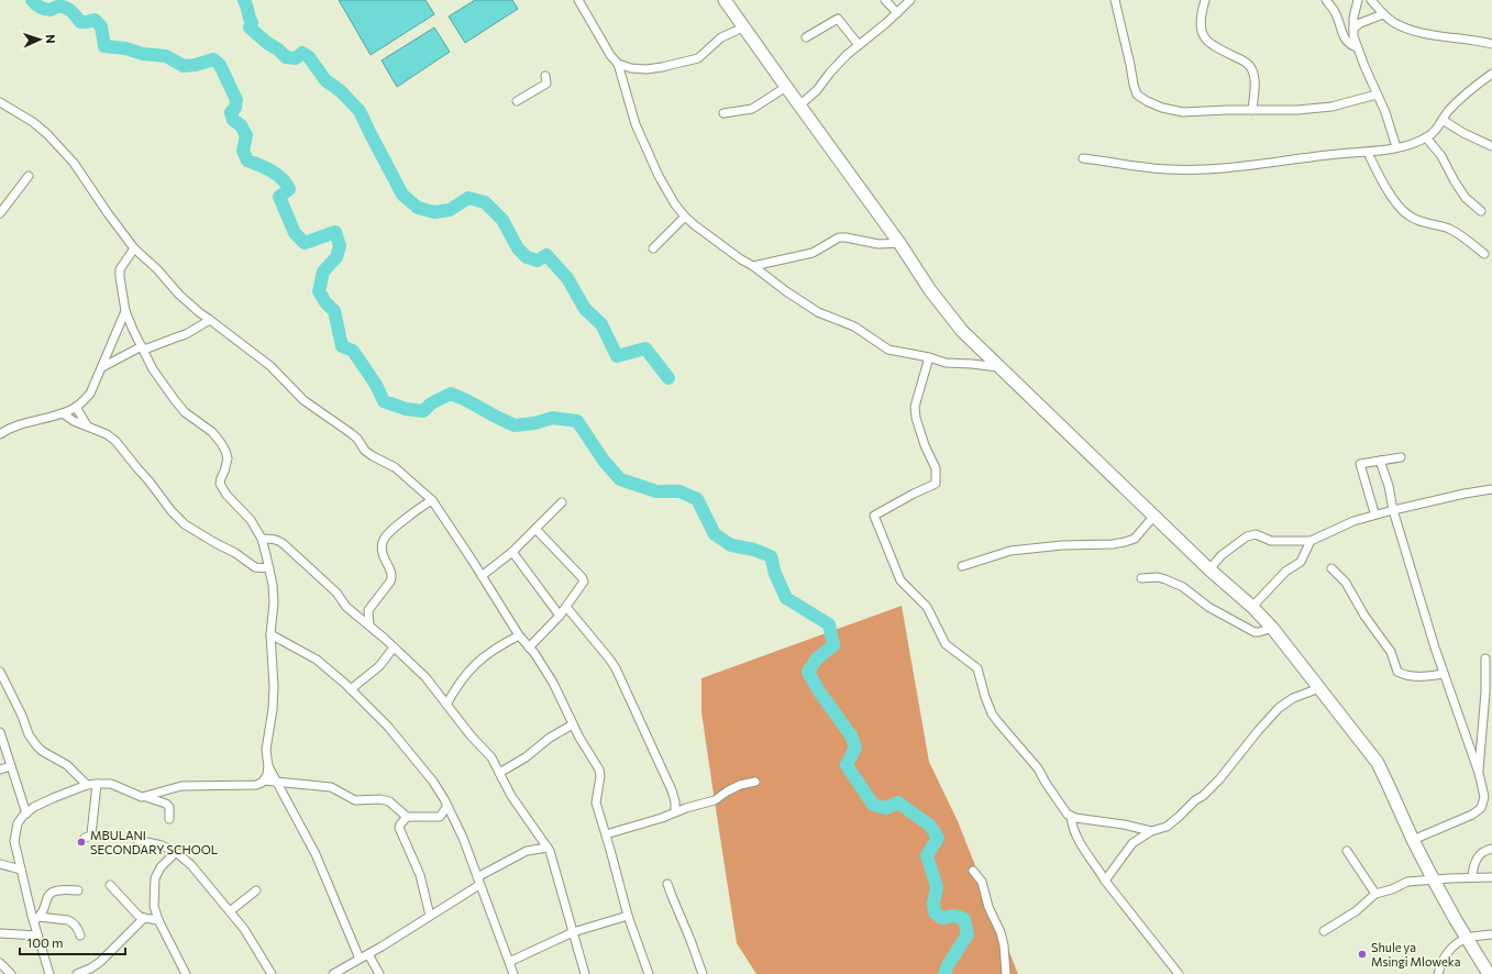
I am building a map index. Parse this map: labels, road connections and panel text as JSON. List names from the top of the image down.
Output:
{
  "places": ["MBULANI SECONDARY SCHOOL", "Shule ya Msingi Mloweka"],
  "scale_bar": "100 m",
  "north": "right"
}
